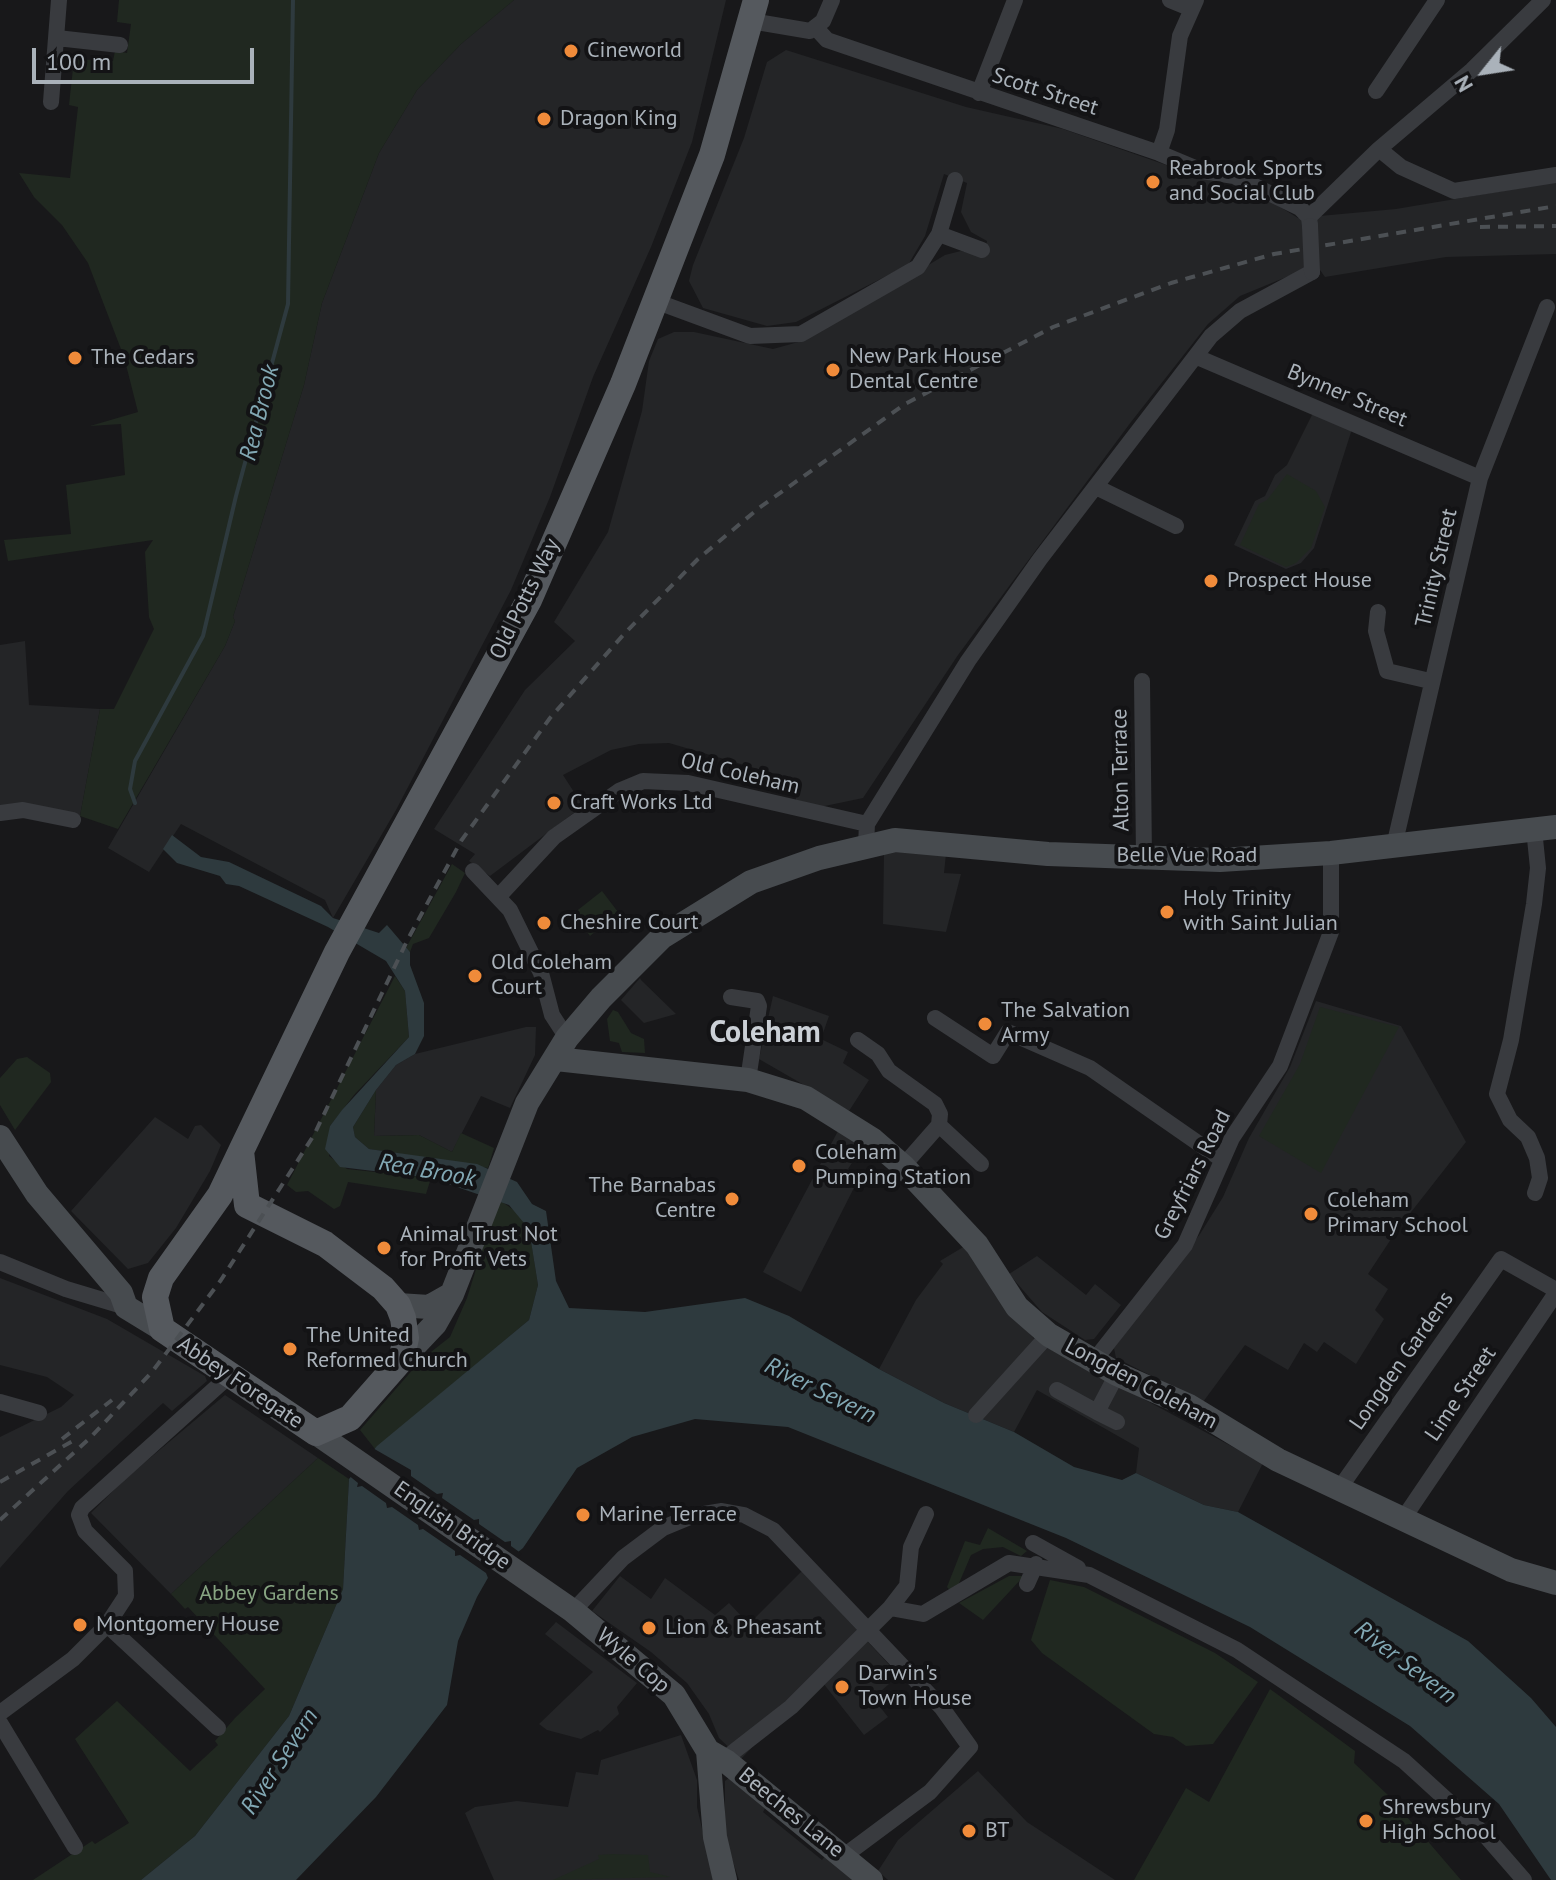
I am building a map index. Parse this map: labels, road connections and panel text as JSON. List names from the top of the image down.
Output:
{
  "streets": {
    "main road": ["Old Potts Way", "Abbey Foregate"],
    "street": [
      "Scott Street",
      "Bynner Street",
      "Trinity Street",
      "Alton Terrace",
      "Old Coleham",
      "Belle Vue Road",
      "Greyfriars Road",
      "Longden Gardens",
      "Longden Coleham",
      "Lime Street",
      "English Bridge",
      "Wyle Cop",
      "Beeches Lane"
    ]
  },
  "crossings": [
    ["Bynner Street", "Trinity Street"],
    ["Trinity Street", "Belle Vue Road"],
    ["Old Potts Way", "Belle Vue Road"],
    ["Old Potts Way", "Abbey Foregate"],
    ["Alton Terrace", "Belle Vue Road"],
    ["Old Coleham", "Belle Vue Road"],
    ["Belle Vue Road", "Greyfriars Road"],
    ["Belle Vue Road", "Abbey Foregate"],
    ["Belle Vue Road", "Longden Coleham"],
    ["Greyfriars Road", "Longden Coleham"],
    ["Longden Gardens", "Longden Coleham"],
    ["Longden Gardens", "Lime Street"],
    ["Abbey Foregate", "English Bridge"],
    ["Longden Coleham", "Lime Street"],
    ["English Bridge", "Wyle Cop"],
    ["Wyle Cop", "Beeches Lane"]
  ],
  "districts": ["Coleham"],
  "water": ["Rea Brook", "River Severn"],
  "parks": ["Abbey Gardens"],
  "places": [
    "Cineworld",
    "Dragon King",
    "Reabrook Sports and Social Club",
    "The Cedars",
    "New Park House Dental Centre",
    "Prospect House",
    "Craft Works Ltd",
    "Holy Trinity with Saint Julian",
    "Cheshire Court",
    "Old Coleham Court",
    "The Salvation Army",
    "Coleham Pumping Station",
    "The Barnabas Centre",
    "Coleham Primary School",
    "Animal Trust Not for Profit Vets",
    "The United Reformed Church",
    "Marine Terrace",
    "Montgomery House",
    "Lion & Pheasant",
    "Darwin's Town House",
    "Shrewsbury High School",
    "BT"
  ],
  "scale_bar": "100 m",
  "north": "bottom left"
}
